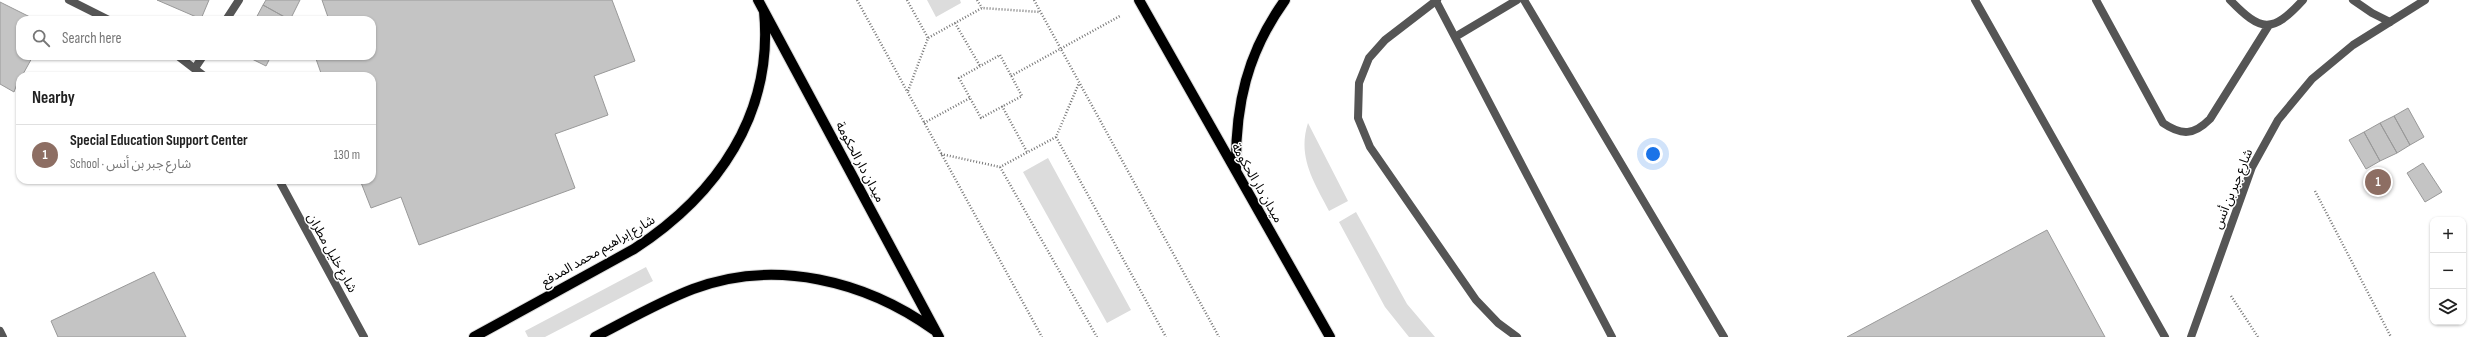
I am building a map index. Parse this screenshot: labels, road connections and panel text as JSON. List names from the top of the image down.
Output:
{
  "streets": {
    "main road": ["ميدان دار الحكومة", "شارع إبراهيم محمد المدفع"],
    "street": ["شارع جبر بن أنس", "شارع خليل مطران"]
  },
  "crossings": [
    ["ميدان دار الحكومة", "شارع إبراهيم محمد المدفع"]
  ],
  "page": {
    "search": "Search here",
    "heading": "Nearby",
    "list": [
      {
        "mark": "1",
        "name": "Special Education Support Center",
        "note": "School · شارع جبر بن أنس",
        "value": "130 m"
      }
    ],
    "pins": "1",
    "map_buttons": ["+", "−"]
  }
}
